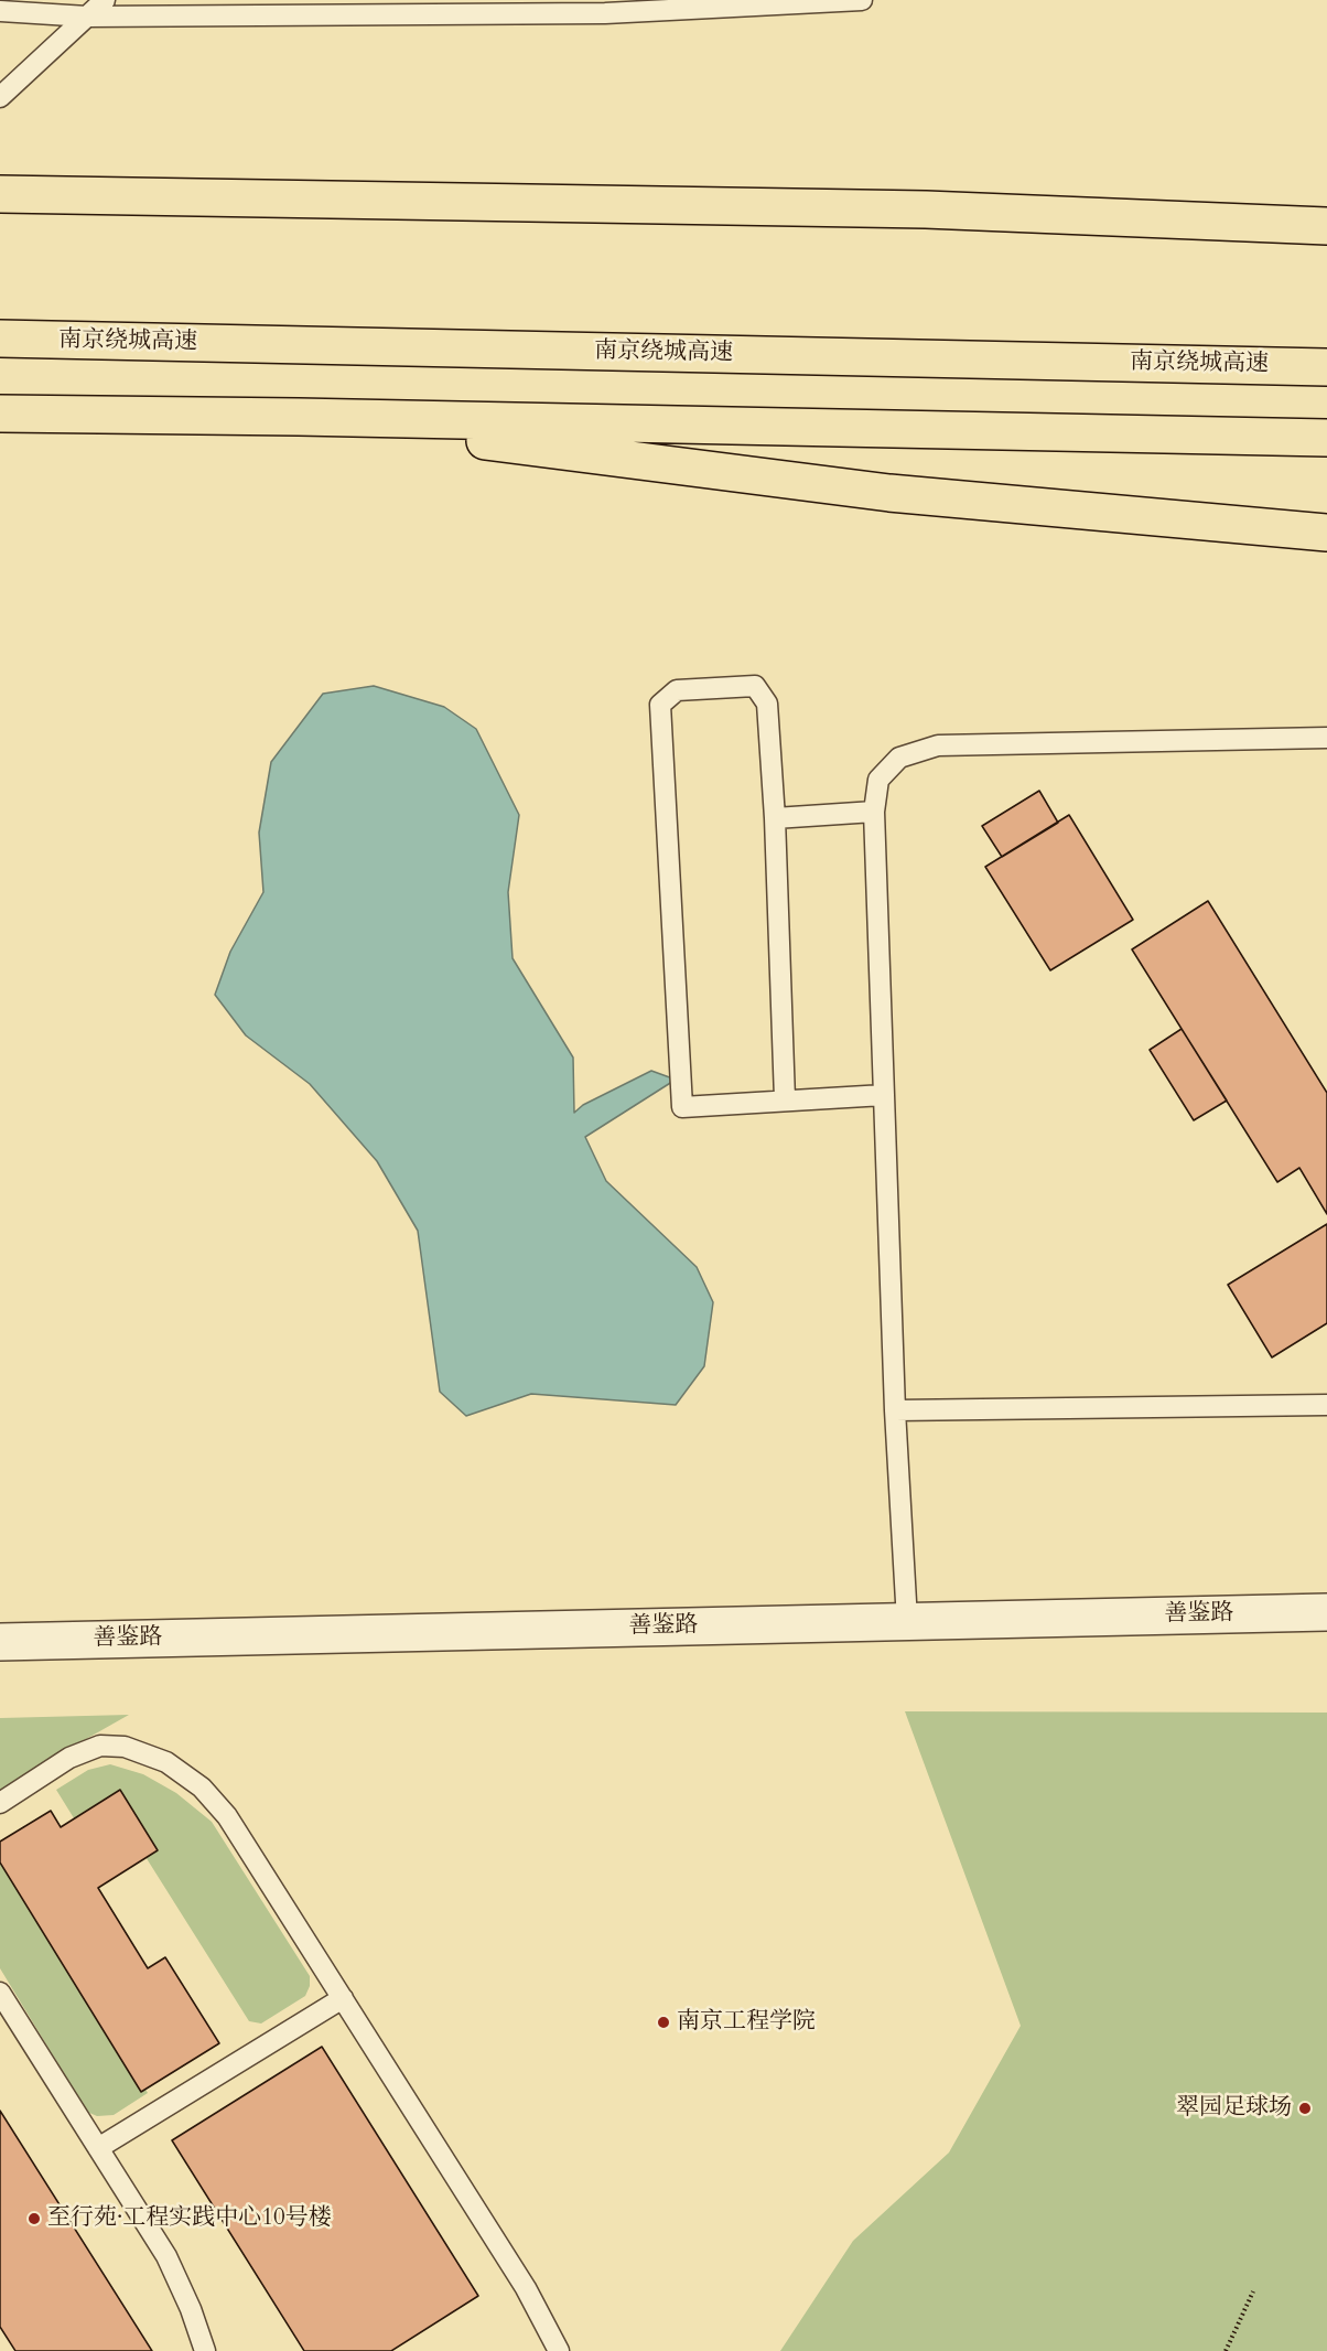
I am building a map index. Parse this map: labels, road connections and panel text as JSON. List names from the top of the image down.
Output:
{
  "streets": {
    "highway": ["南京绕城高速"],
    "street": ["善鉴路"]
  },
  "places": ["南京工程学院", "翠园足球场", "至行苑·工程实践中心10号楼"]
}
